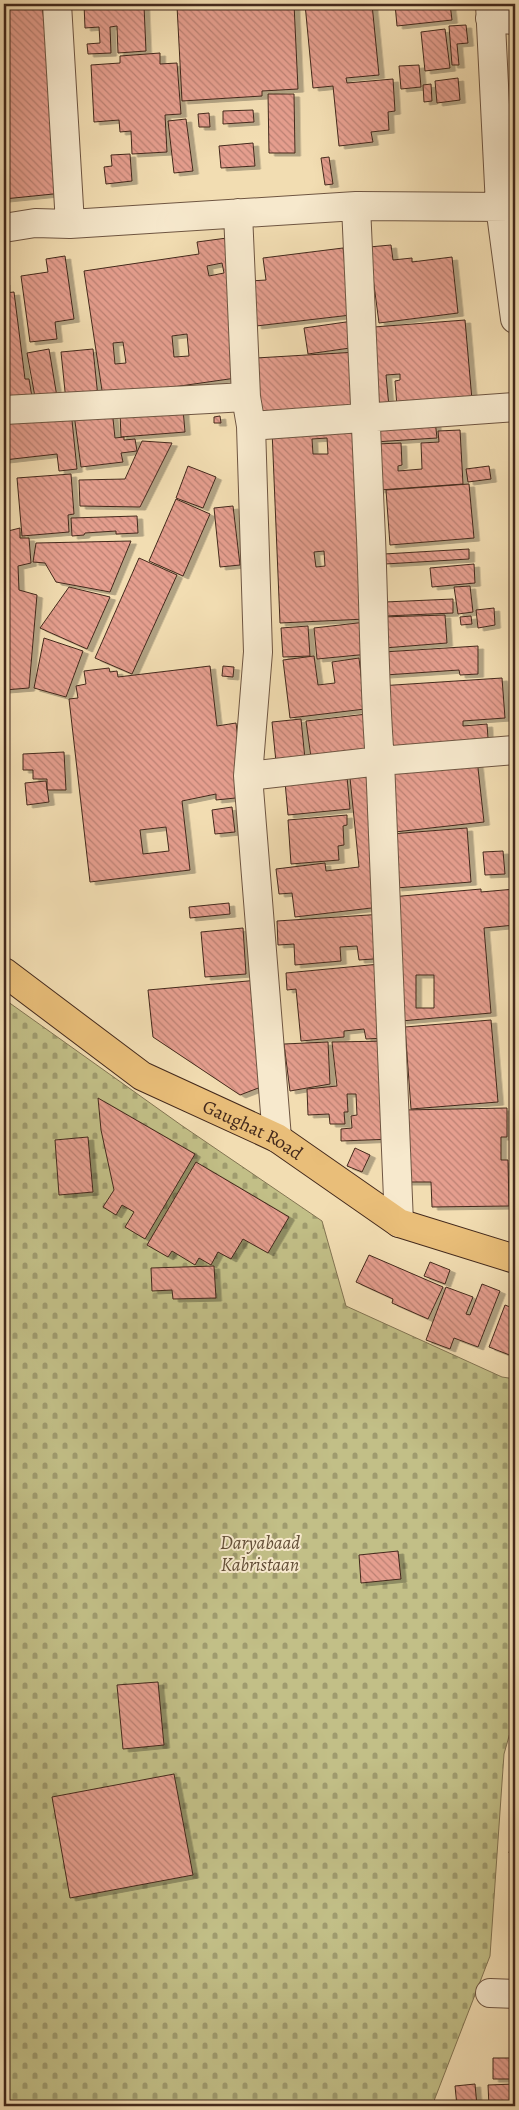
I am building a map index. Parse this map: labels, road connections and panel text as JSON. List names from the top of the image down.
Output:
{
  "streets": {
    "main road": ["Gaughat Road"]
  },
  "parks": ["Daryabaad Kabristaan"]
}
